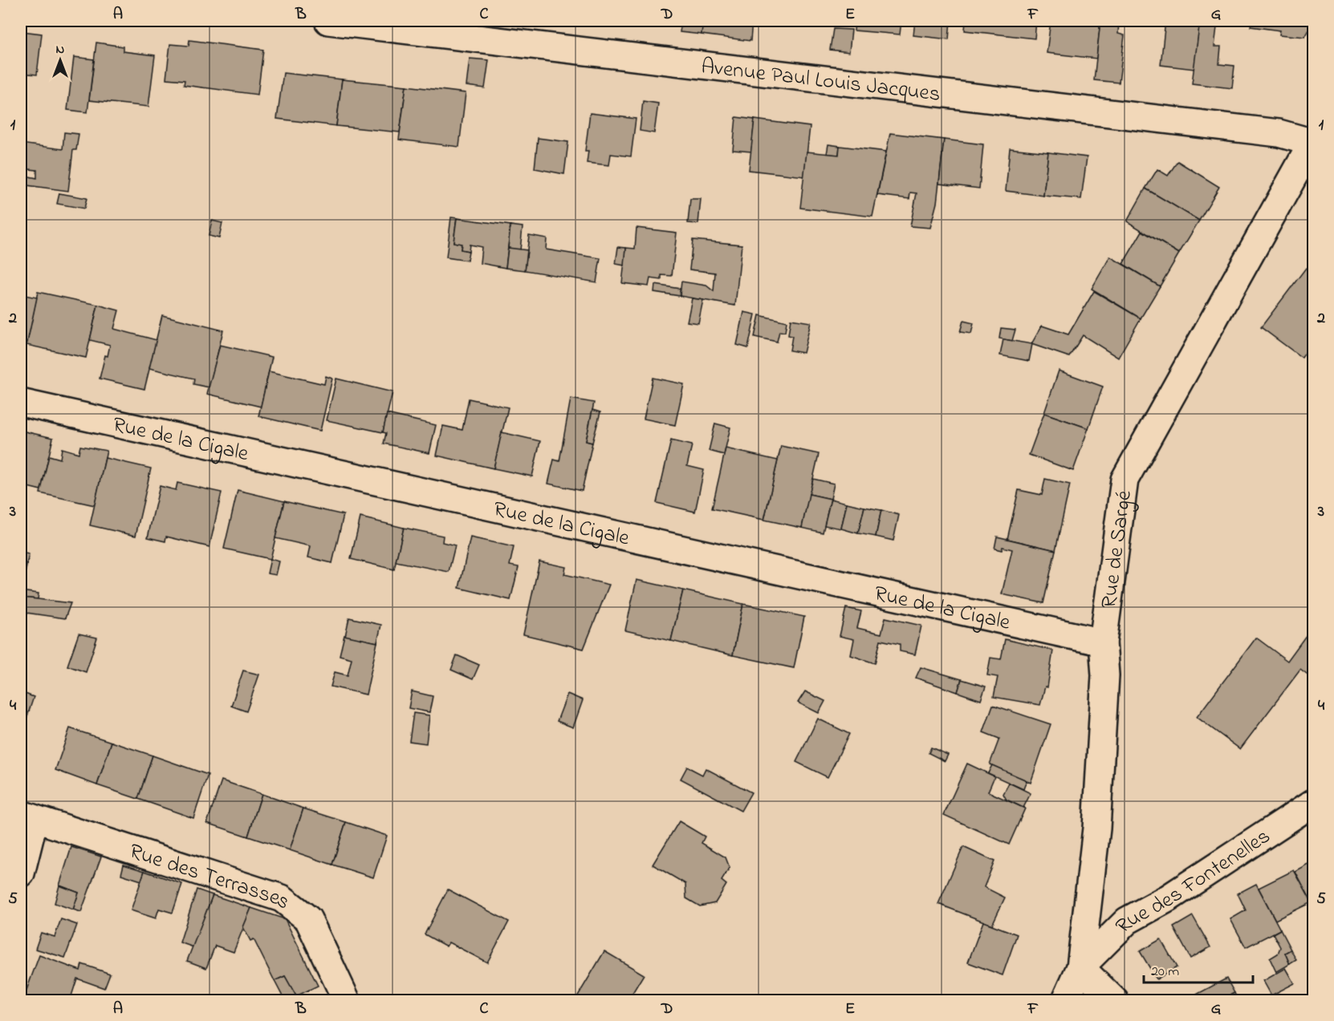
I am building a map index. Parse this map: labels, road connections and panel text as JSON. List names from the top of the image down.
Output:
{
  "streets": {
    "street": [
      "Avenue Paul Louis Jacques",
      "Rue de la Cigale",
      "Rue de Sargé",
      "Rue des Terrasses",
      "Rue des Fontenelles"
    ]
  },
  "crossings": [
    ["Avenue Paul Louis Jacques", "Rue de Sargé"],
    ["Rue de la Cigale", "Rue de Sargé"],
    ["Rue de Sargé", "Rue des Fontenelles"]
  ],
  "scale_bar": "20 m",
  "north": "top",
  "grid": {
    "columns": [
      "A",
      "B",
      "C",
      "D",
      "E",
      "F",
      "G"
    ],
    "rows": [
      "1",
      "2",
      "3",
      "4",
      "5"
    ]
  }
}
